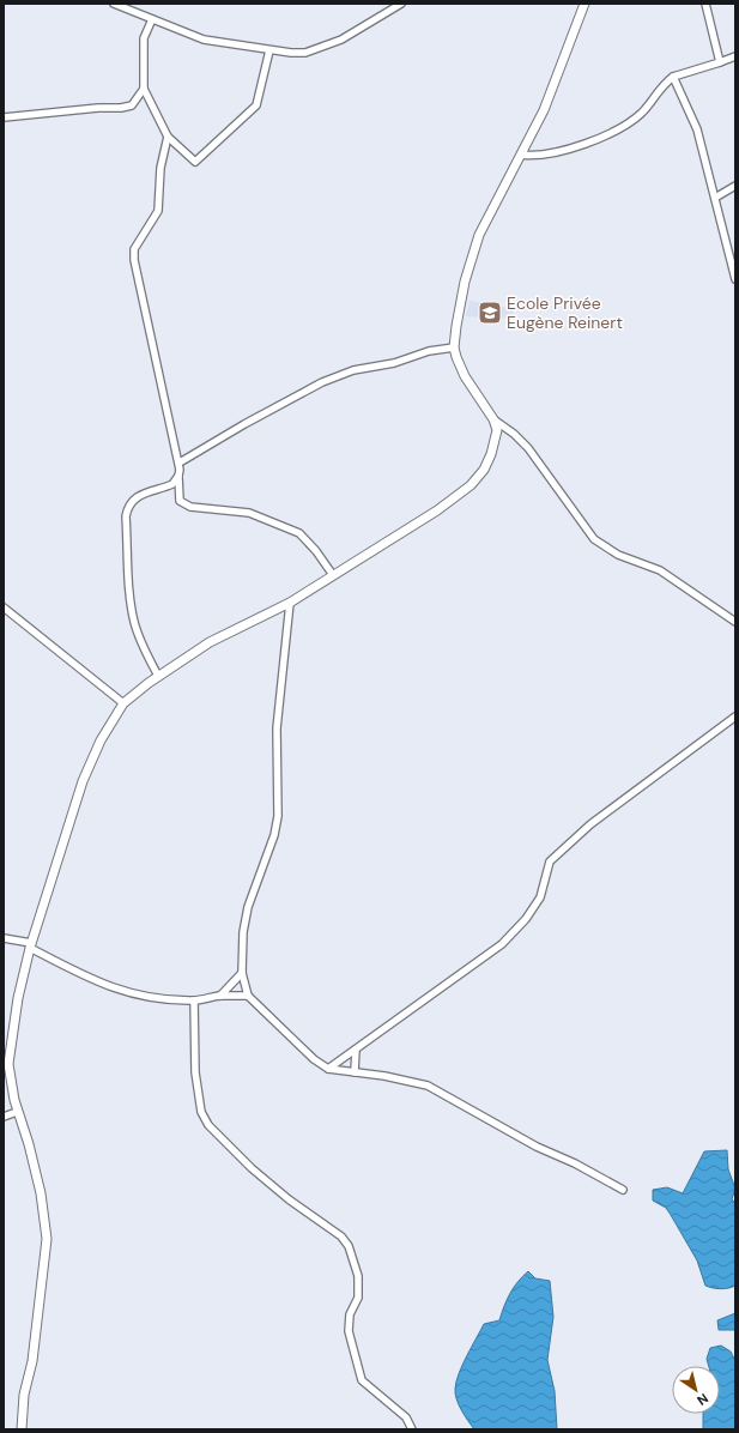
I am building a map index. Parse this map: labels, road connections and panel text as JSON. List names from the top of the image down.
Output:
{
  "places": {
    "school or university": ["Ecole Privée Eugène Reinert"]
  },
  "north": "bottom right"
}
